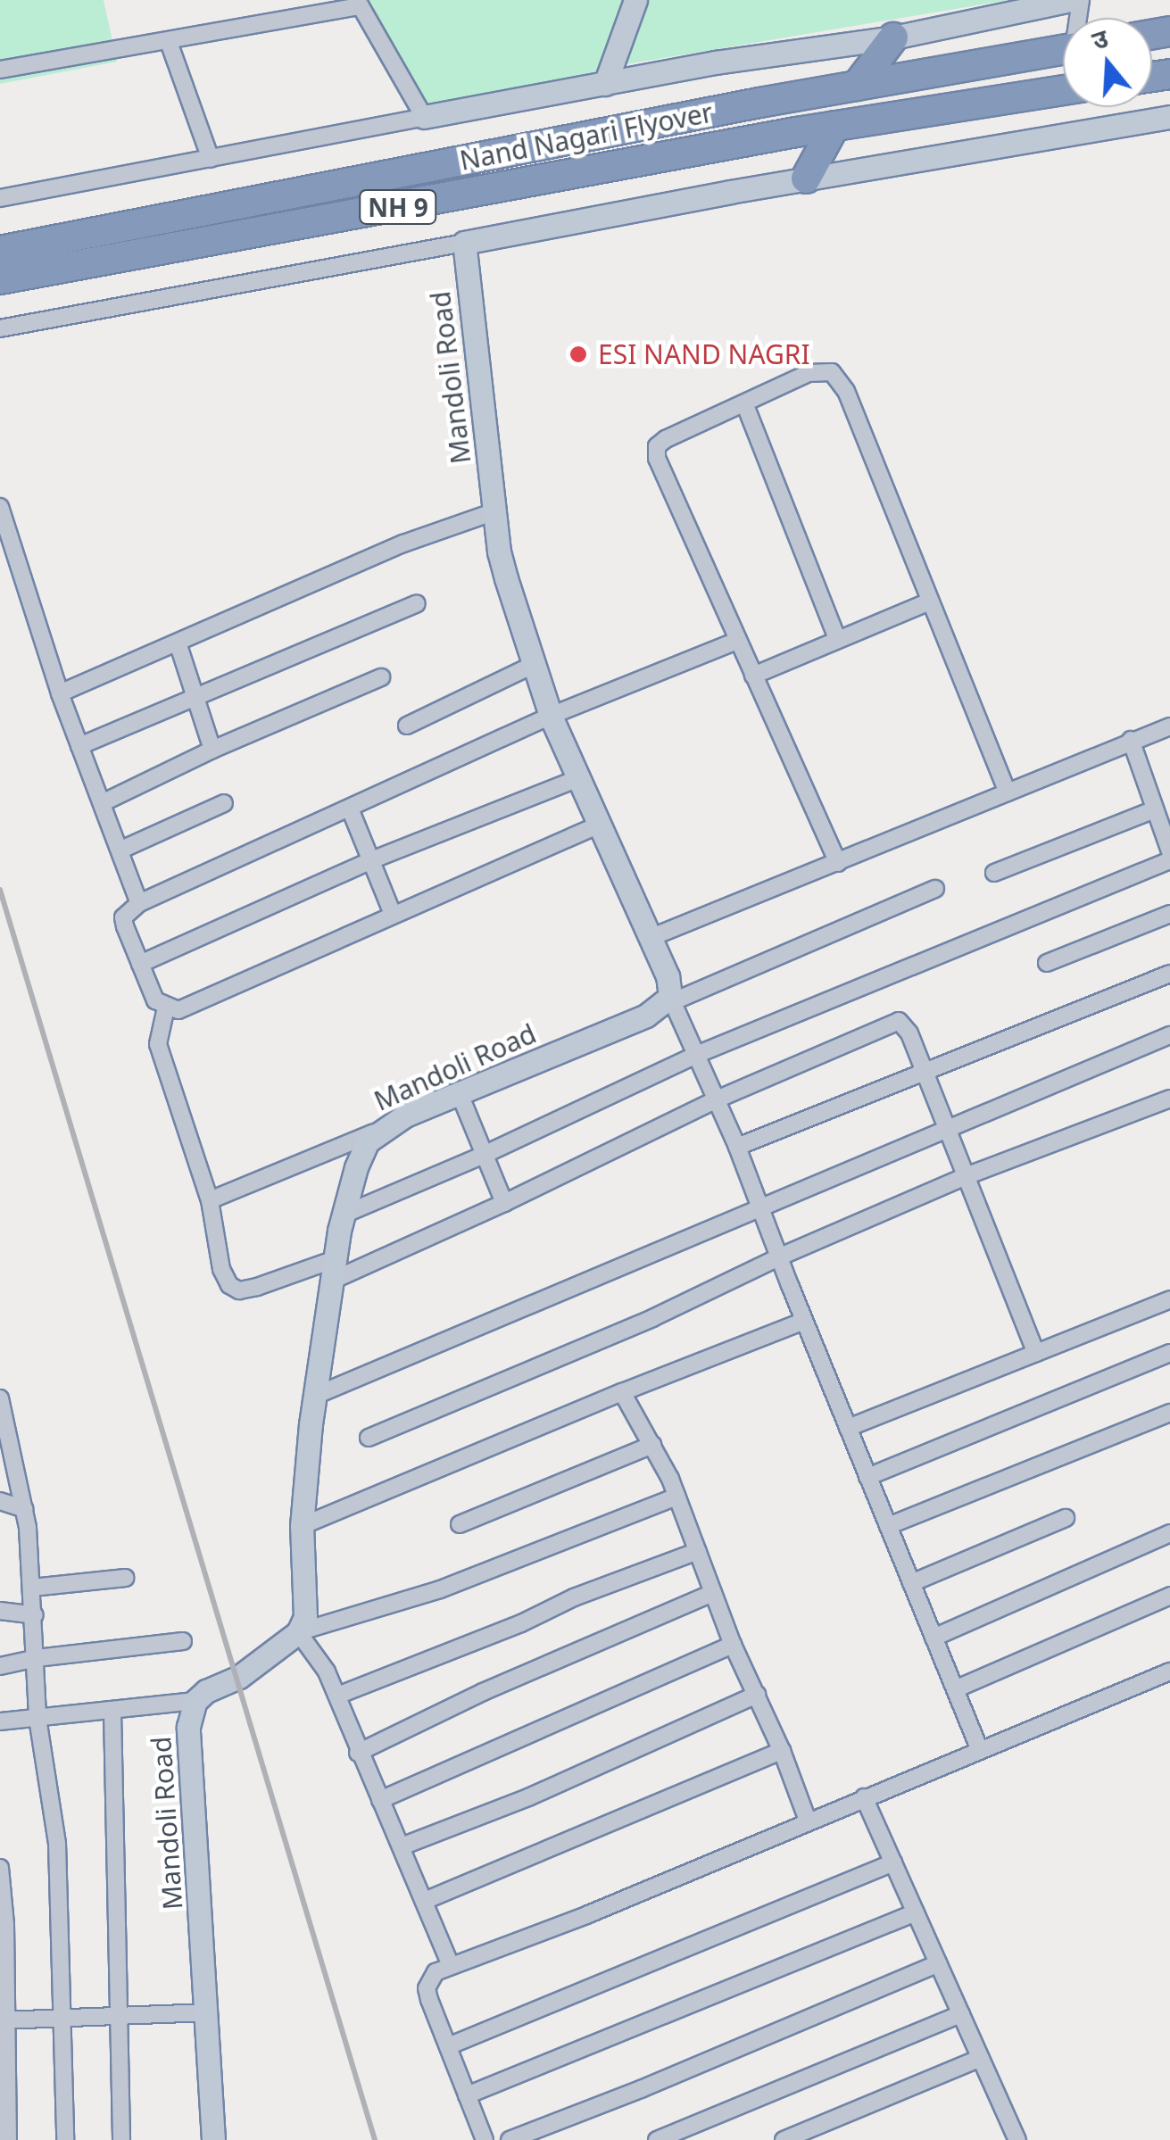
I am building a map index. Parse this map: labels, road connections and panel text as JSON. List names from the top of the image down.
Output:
{
  "streets": {
    "highway": ["Nand Nagari Flyover", "NH 9"],
    "street": ["Mandoli Road"]
  },
  "crossings": [
    ["Nand Nagari Flyover", "NH 9"]
  ],
  "places": ["ESI NAND NAGRI"],
  "north": "top"
}
